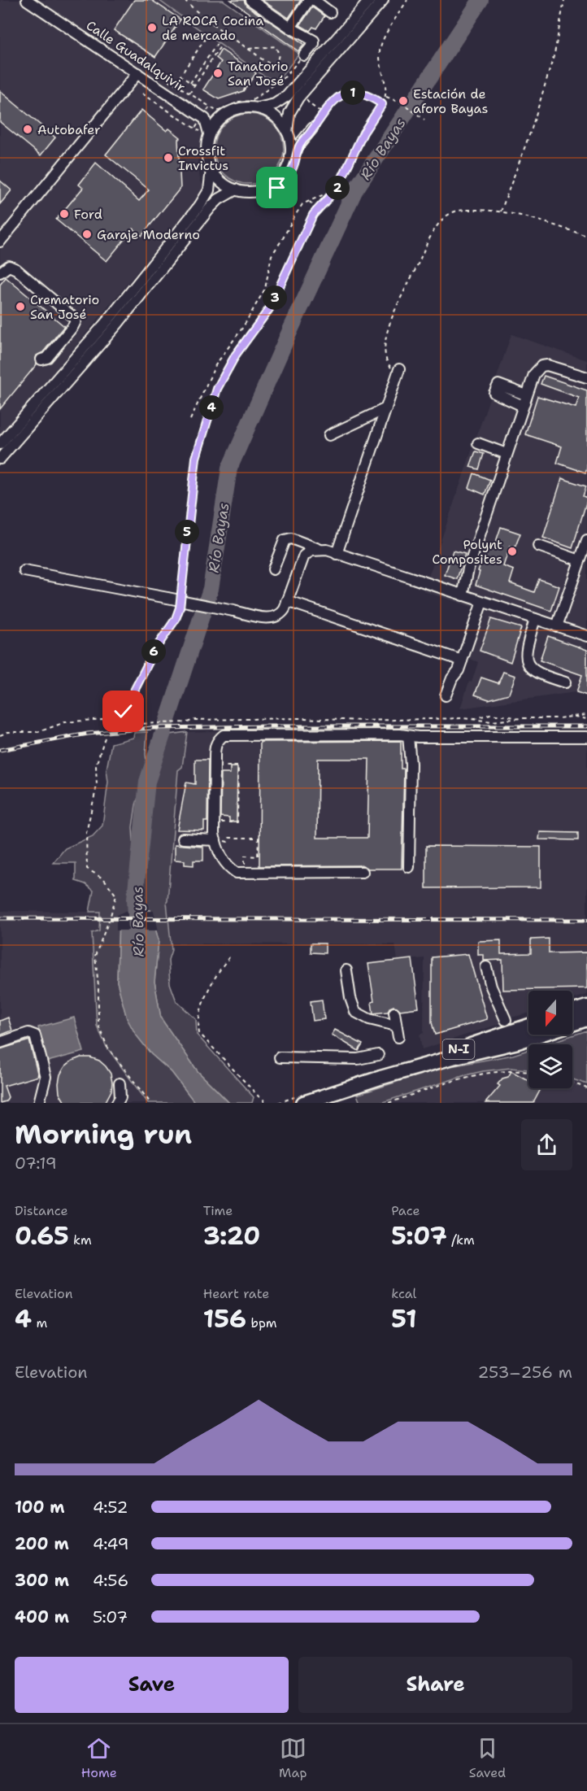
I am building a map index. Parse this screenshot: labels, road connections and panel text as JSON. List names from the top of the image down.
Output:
{
  "streets": {
    "highway": ["N-I"],
    "street": ["Calle Guadalquivir"]
  },
  "water": ["Río Bayas"],
  "places": [
    "LA ROCA Cocina de mercado",
    "Tanatorio San José",
    "Estación de aforo Bayas",
    "Autobafer",
    "Crossfit Invictus",
    "Ford",
    "Garaje Moderno",
    "Crematorio San José",
    "Polynt Composites"
  ],
  "north": "bottom",
  "page": {
    "pins": [
      "1",
      "2",
      "3",
      "4",
      "5",
      "6"
    ],
    "heading": ["Morning run", "07:19"],
    "stats": [
      ["Distance", "0.65 km"],
      ["Time", "3:20"],
      ["Pace", "5:07 /km"],
      ["Elevation", "4 m"],
      ["Heart rate", "156 bpm"],
      ["kcal", "51"]
    ],
    "chart": ["Elevation", "253–256 m"],
    "list": [
      {
        "name": "100 m",
        "note": "4:52"
      },
      {
        "name": "200 m",
        "note": "4:49"
      },
      {
        "name": "300 m",
        "note": "4:56"
      },
      {
        "name": "400 m",
        "note": "5:07"
      }
    ],
    "buttons": ["Save", "Share"],
    "tabs": ["Home", "Map", "Saved"]
  }
}
